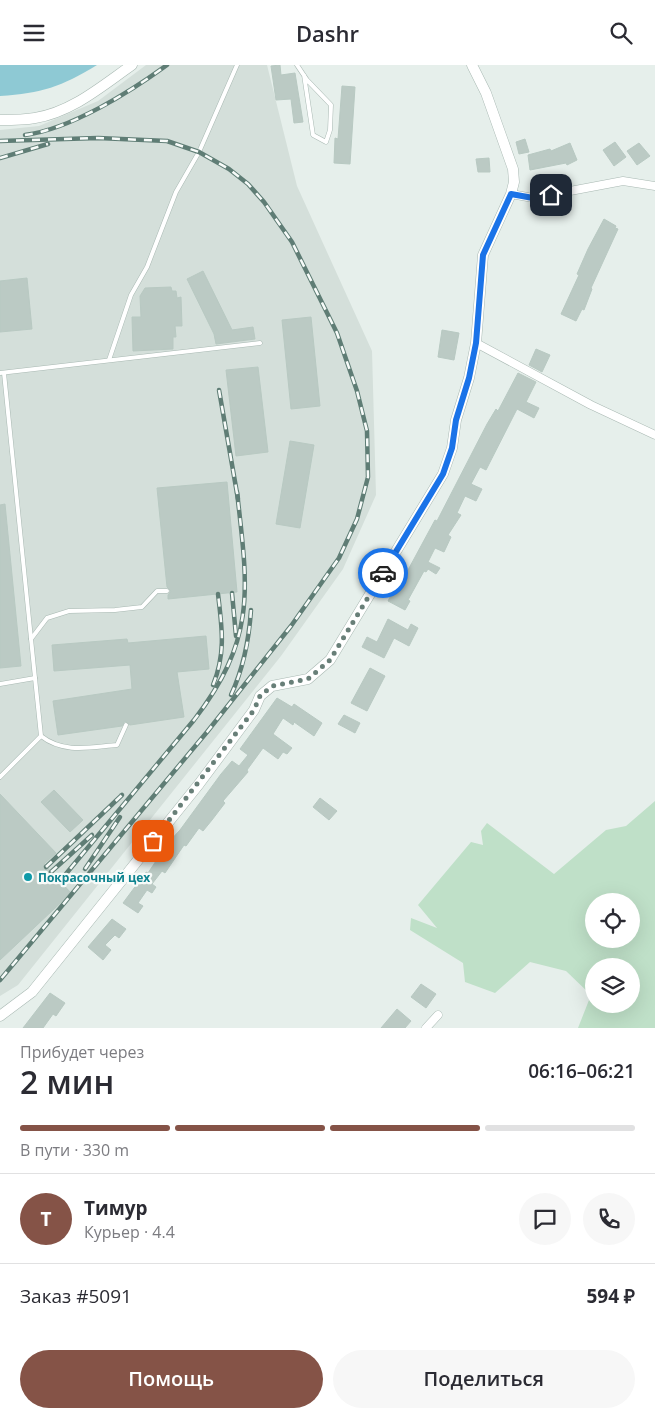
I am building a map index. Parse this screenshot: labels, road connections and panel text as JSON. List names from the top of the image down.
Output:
{
  "places": ["Покрасочный цех"],
  "page": {
    "header": "Dashr",
    "heading": ["2 мин", "Прибудет через", "06:16–06:21"],
    "panel": [
      "Тимур",
      "Курьер · 4.4",
      "Заказ #5091",
      "594 ₽"
    ],
    "bar": "В пути · 330 m",
    "round": "Т",
    "buttons": ["Помощь", "Поделиться"]
  }
}
